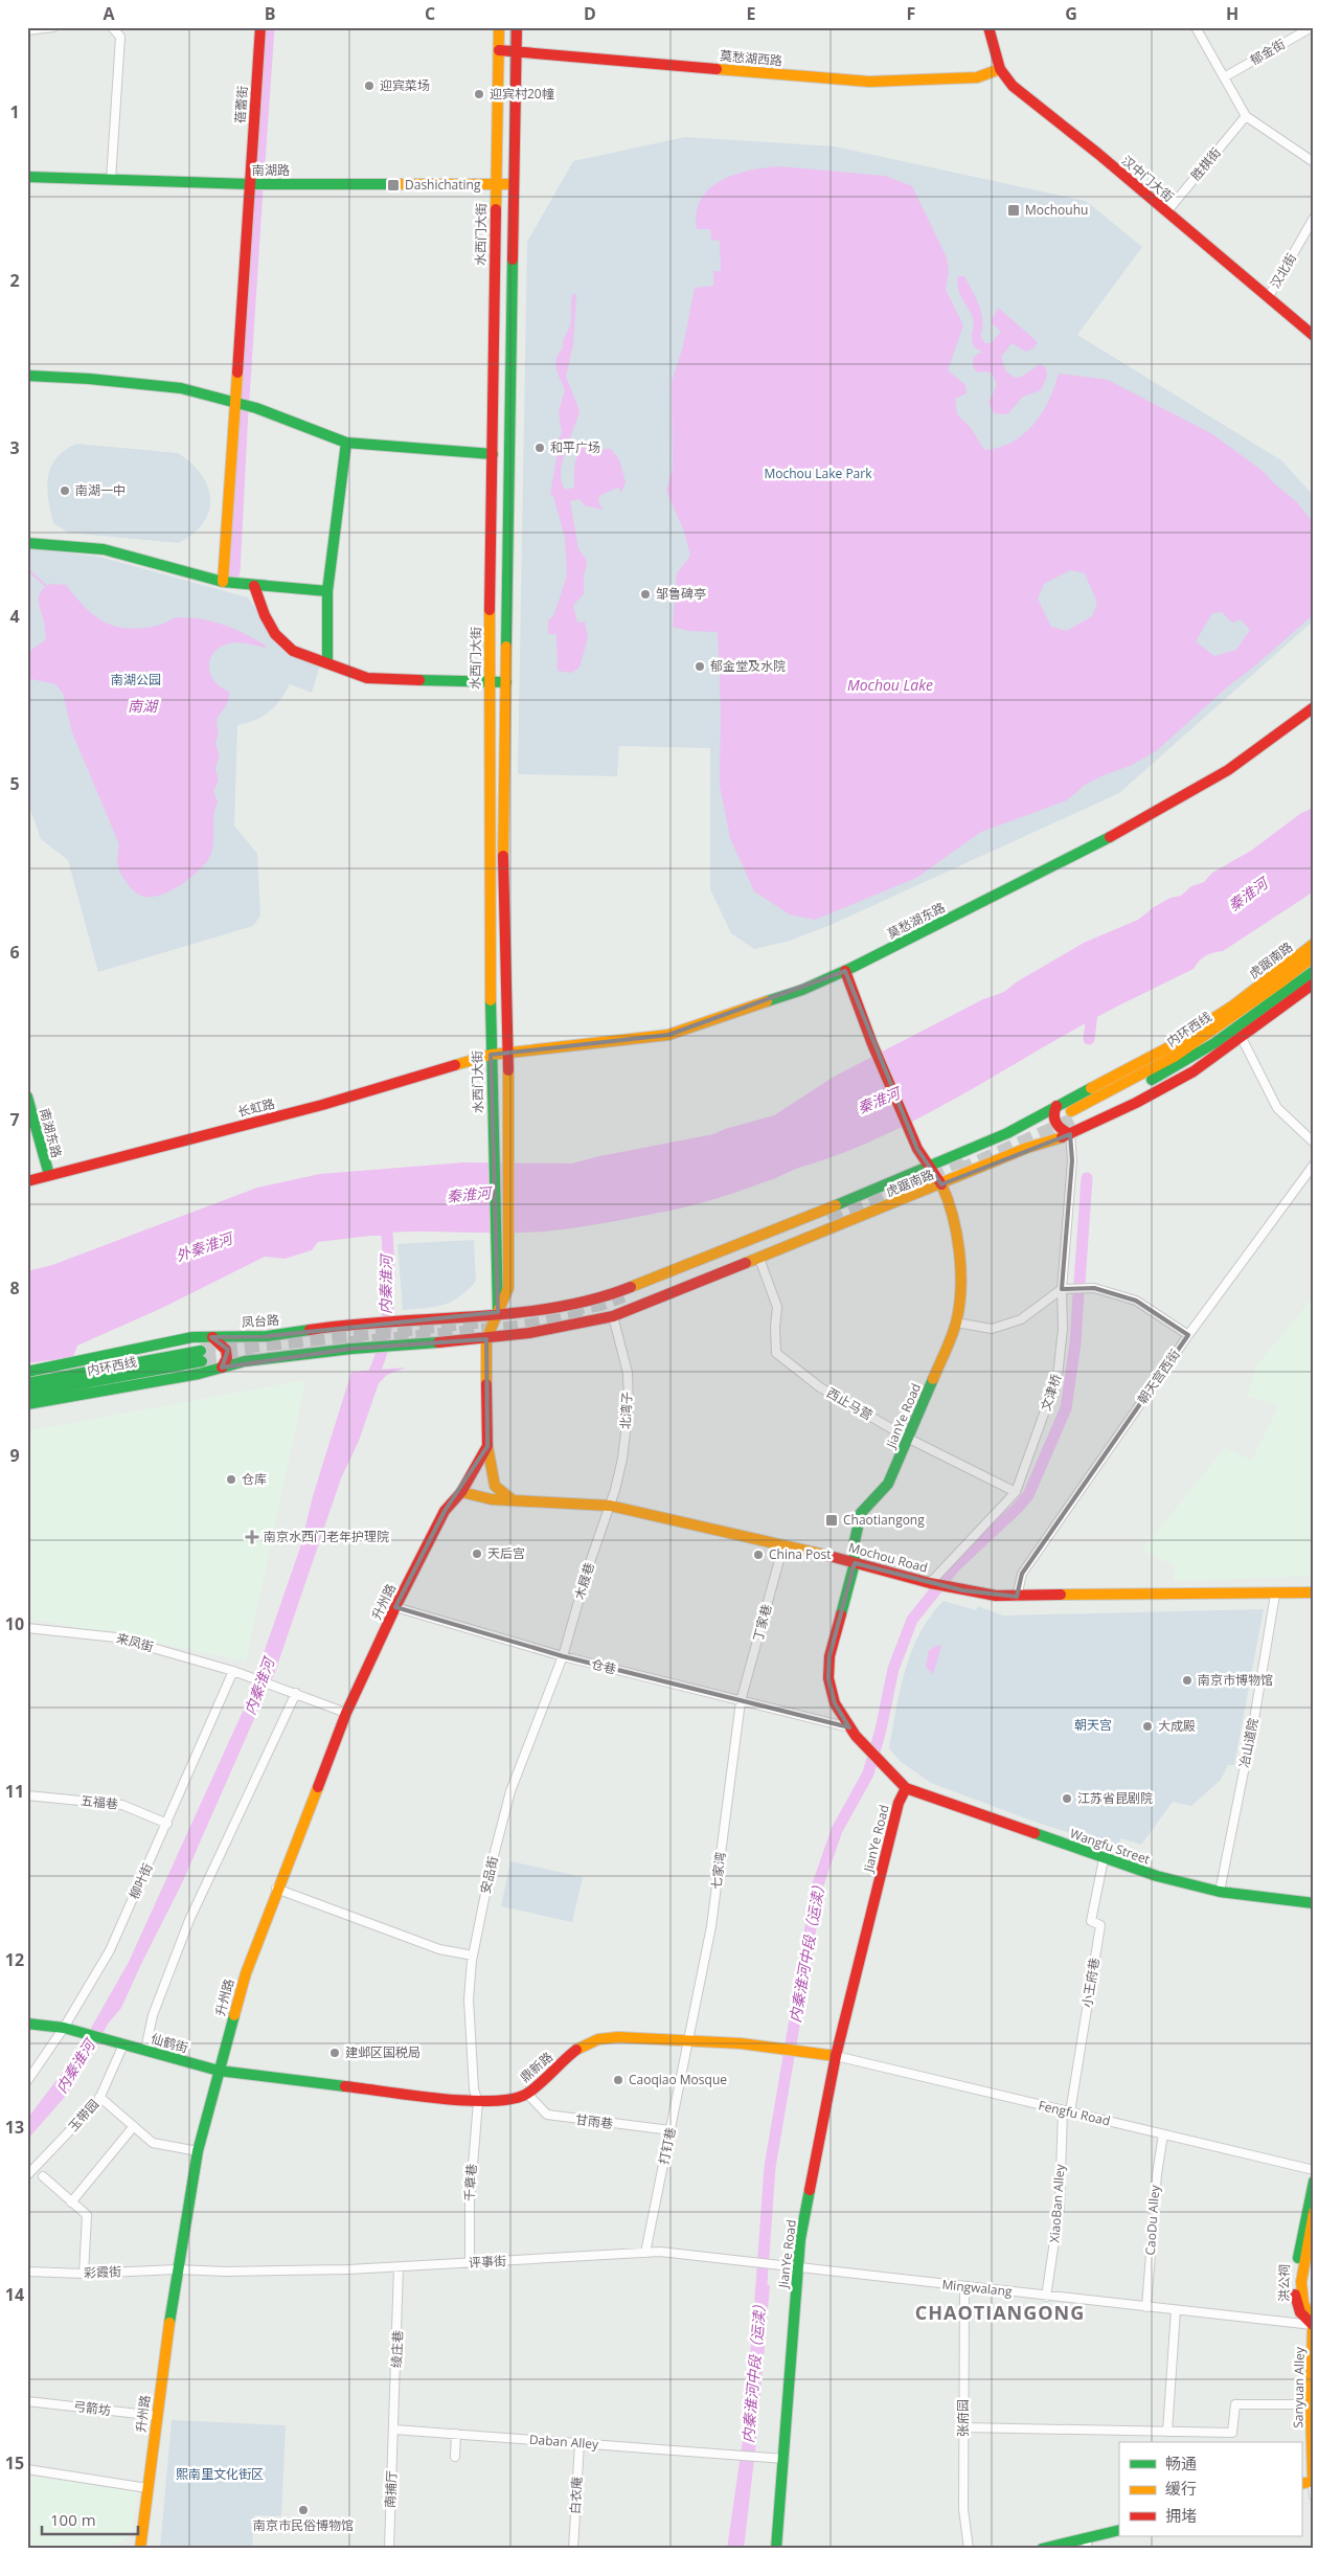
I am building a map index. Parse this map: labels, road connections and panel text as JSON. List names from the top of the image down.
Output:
{
  "streets": {
    "main road": [
      "莫愁湖西路",
      "蓓蕾街",
      "南湖路",
      "汉中门大街",
      "水西门大街",
      "莫愁湖东路",
      "虎踞南路",
      "内环西线",
      "长虹路",
      "南湖东路",
      "凤台路",
      "JianYe Road",
      "Mochou Road",
      "升州路",
      "Wangfu Street",
      "仙鹤街",
      "鼎新路",
      "洪公祠",
      "Sanyuan Alley"
    ],
    "street": [
      "郁金街",
      "胜棋街",
      "汉北街",
      "朝天宫西街",
      "文津桥",
      "西止马营",
      "北湾子",
      "木屐巷",
      "丁家巷",
      "来凤街",
      "仓巷",
      "冶山道院",
      "五福巷",
      "七家湾",
      "安品街",
      "柳叶街",
      "小王府巷",
      "Fengfu Road",
      "玉带园",
      "甘雨巷",
      "打钉巷",
      "千章巷",
      "XiaoBan Alley",
      "CaoDu Alley",
      "评事街",
      "彩霞街",
      "Mingwalang",
      "绫庄巷",
      "弓箭坊",
      "张府园",
      "Daban Alley",
      "南捕厅",
      "白衣庵"
    ]
  },
  "crossings": [
    ["莫愁湖西路", "汉中门大街"],
    ["莫愁湖西路", "水西门大街"],
    ["蓓蕾街", "南湖路"],
    ["胜棋街", "汉中门大街"],
    ["南湖路", "水西门大街"],
    ["汉中门大街", "汉北街"],
    ["水西门大街", "莫愁湖东路"],
    ["水西门大街", "虎踞南路"],
    ["水西门大街", "长虹路"],
    ["水西门大街", "凤台路"],
    ["莫愁湖东路", "长虹路"],
    ["莫愁湖东路", "JianYe Road"],
    ["虎踞南路", "凤台路"],
    ["虎踞南路", "文津桥"],
    ["虎踞南路", "西止马营"],
    ["虎踞南路", "北湾子"],
    ["虎踞南路", "JianYe Road"],
    ["长虹路", "南湖东路"],
    ["朝天宫西街", "Mochou Road"],
    ["文津桥", "西止马营"],
    ["文津桥", "Mochou Road"],
    ["西止马营", "JianYe Road"],
    ["北湾子", "Mochou Road"],
    ["北湾子", "木屐巷"],
    ["JianYe Road", "Mochou Road"],
    ["JianYe Road", "仓巷"],
    ["JianYe Road", "Wangfu Street"],
    ["JianYe Road", "鼎新路"],
    ["JianYe Road", "Fengfu Road"],
    ["JianYe Road", "评事街"],
    ["JianYe Road", "Mingwalang"],
    ["JianYe Road", "Daban Alley"],
    ["Mochou Road", "木屐巷"],
    ["Mochou Road", "升州路"],
    ["Mochou Road", "丁家巷"],
    ["Mochou Road", "冶山道院"],
    ["木屐巷", "仓巷"],
    ["木屐巷", "安品街"],
    ["升州路", "仓巷"],
    ["升州路", "仙鹤街"],
    ["升州路", "鼎新路"],
    ["升州路", "评事街"],
    ["升州路", "彩霞街"],
    ["升州路", "弓箭坊"],
    ["丁家巷", "仓巷"],
    ["丁家巷", "七家湾"],
    ["来凤街", "柳叶街"],
    ["仓巷", "七家湾"],
    ["仓巷", "安品街"],
    ["冶山道院", "Wangfu Street"],
    ["五福巷", "柳叶街"],
    ["Wangfu Street", "小王府巷"],
    ["七家湾", "鼎新路"],
    ["七家湾", "打钉巷"],
    ["安品街", "鼎新路"],
    ["安品街", "千章巷"],
    ["柳叶街", "仙鹤街"],
    ["小王府巷", "Fengfu Road"],
    ["小王府巷", "XiaoBan Alley"],
    ["仙鹤街", "鼎新路"],
    ["仙鹤街", "玉带园"],
    ["鼎新路", "Fengfu Road"],
    ["鼎新路", "甘雨巷"],
    ["鼎新路", "打钉巷"],
    ["鼎新路", "千章巷"],
    ["Fengfu Road", "XiaoBan Alley"],
    ["Fengfu Road", "CaoDu Alley"],
    ["甘雨巷", "打钉巷"],
    ["打钉巷", "评事街"],
    ["千章巷", "评事街"],
    ["XiaoBan Alley", "Mingwalang"],
    ["CaoDu Alley", "Mingwalang"],
    ["评事街", "彩霞街"],
    ["评事街", "Mingwalang"],
    ["评事街", "绫庄巷"],
    ["洪公祠", "Mingwalang"],
    ["洪公祠", "Sanyuan Alley"],
    ["Mingwalang", "Sanyuan Alley"],
    ["Mingwalang", "张府园"],
    ["绫庄巷", "Daban Alley"],
    ["绫庄巷", "南捕厅"],
    ["Daban Alley", "南捕厅"],
    ["Daban Alley", "白衣庵"]
  ],
  "districts": ["CHAOTIANGONG"],
  "water": [
    "Mochou Lake",
    "南湖",
    "秦淮河",
    "外秦淮河",
    "内秦淮河",
    "内秦淮河中段（运渎）"
  ],
  "parks": [
    "Mochou Lake Park",
    "南湖公园",
    "朝天宫",
    "熙南里文化街区"
  ],
  "places": {
    "other": [
      "迎宾菜场",
      "迎宾村20幢",
      "和平广场",
      "南湖一中",
      "邹鲁碑亭",
      "郁金堂及水院",
      "仓库",
      "天后宫",
      "China Post",
      "南京市博物馆",
      "大成殿",
      "江苏省昆剧院",
      "建邺区国税局",
      "Caoqiao Mosque",
      "南京市民俗博物馆"
    ],
    "transit": ["Dashichating", "Mochouhu", "Chaotiangong"],
    "health": ["南京水西门老年护理院"]
  },
  "legend": ["畅通", "缓行", "拥堵"],
  "scale_bar": "100 m",
  "grid": {
    "columns": [
      "A",
      "B",
      "C",
      "D",
      "E",
      "F",
      "G",
      "H"
    ],
    "rows": [
      "1",
      "2",
      "3",
      "4",
      "5",
      "6",
      "7",
      "8",
      "9",
      "10",
      "11",
      "12",
      "13",
      "14",
      "15"
    ]
  }
}
